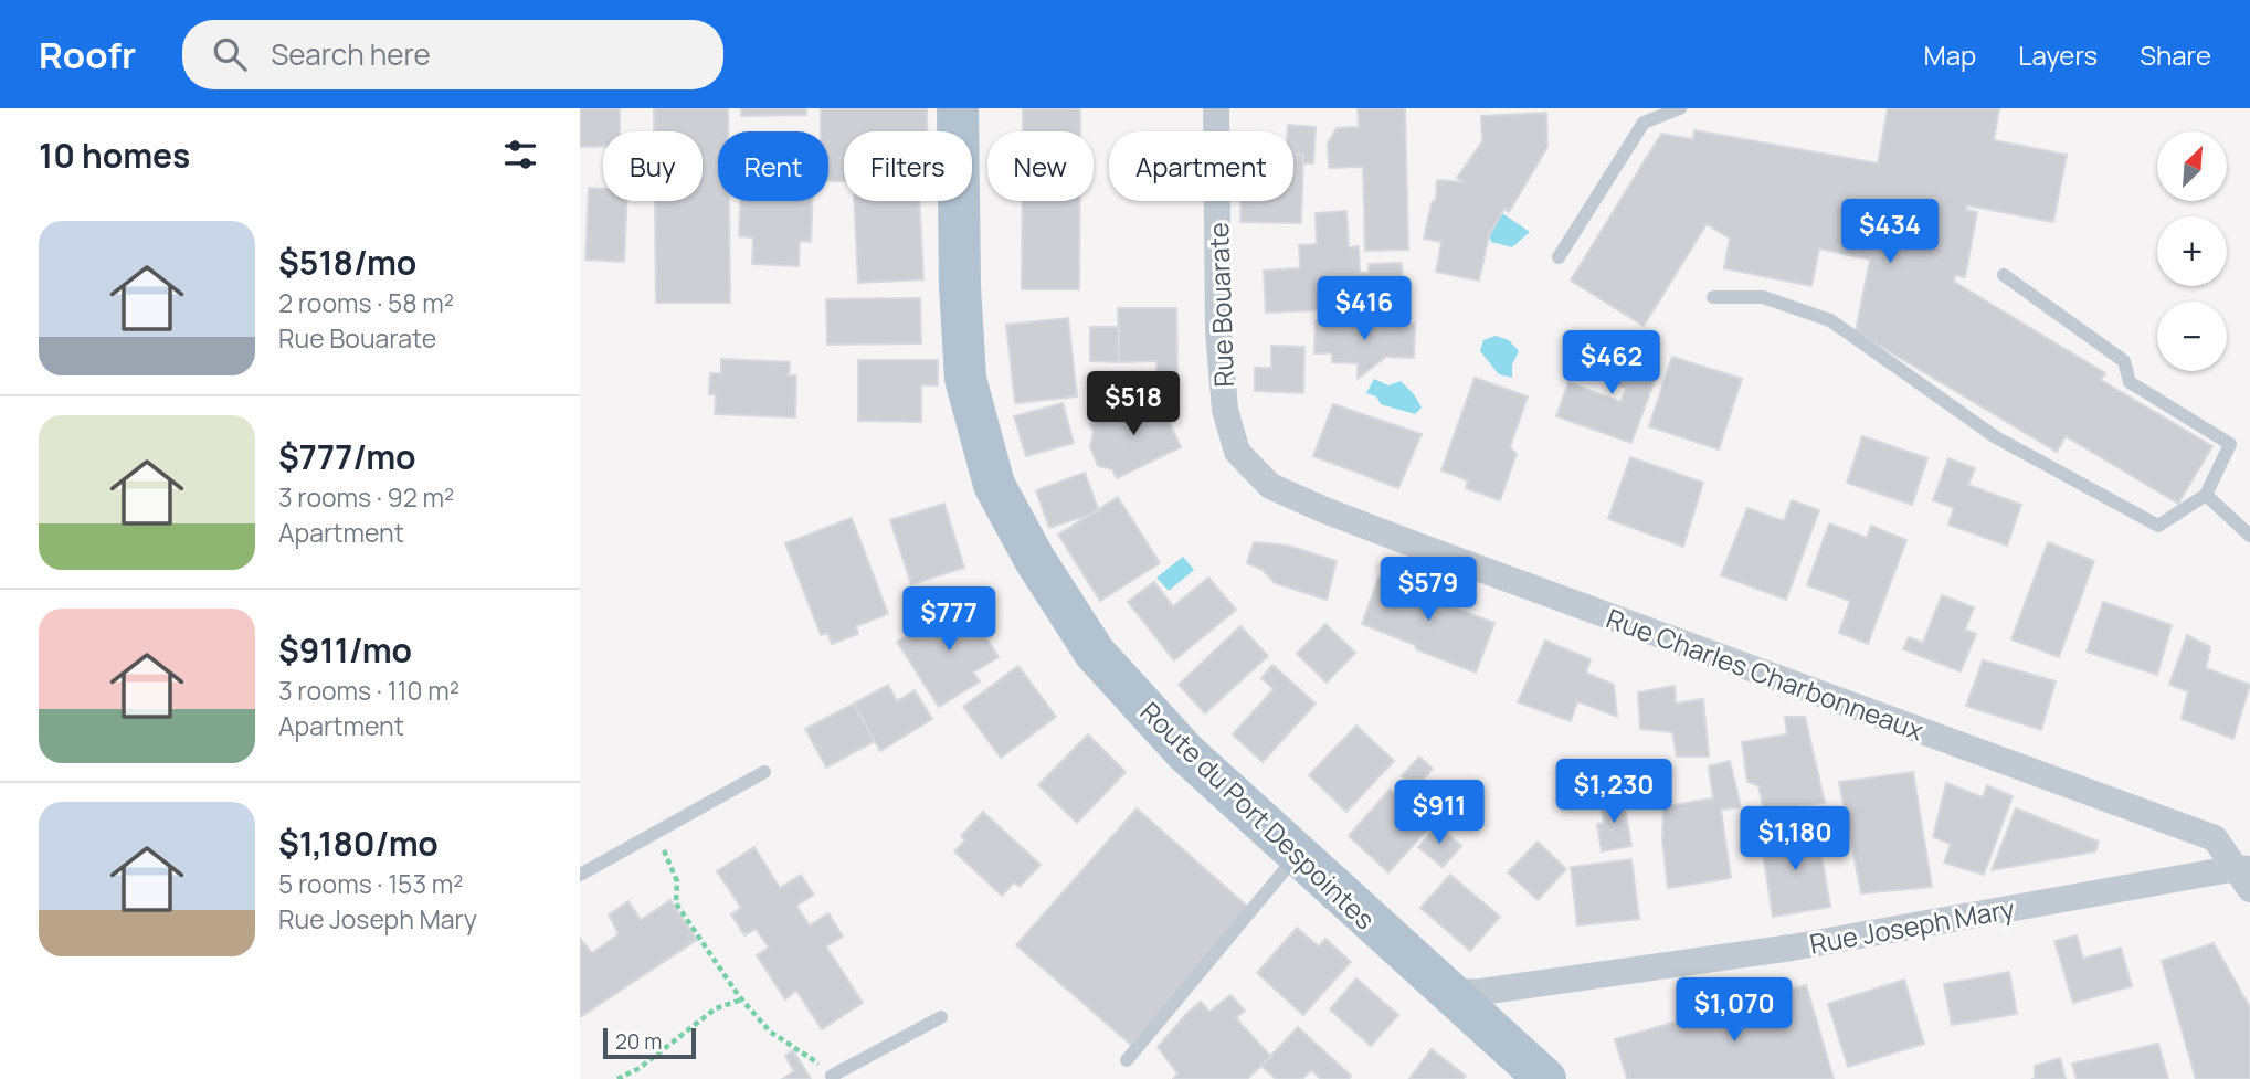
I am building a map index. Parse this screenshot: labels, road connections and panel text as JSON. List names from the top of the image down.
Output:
{
  "streets": {
    "main road": ["Route du Port Despointes"],
    "street": ["Rue Bouarate", "Rue Charles Charbonneaux", "Rue Joseph Mary"]
  },
  "crossings": [
    ["Rue Bouarate", "Rue Charles Charbonneaux"],
    ["Rue Charles Charbonneaux", "Rue Joseph Mary"],
    ["Route du Port Despointes", "Rue Joseph Mary"]
  ],
  "scale_bar": "20 m",
  "north": "top right",
  "page": {
    "header": "Roofr",
    "search": "Search here",
    "nav": ["Map", "Layers", "Share"],
    "heading": "10 homes",
    "map_buttons": ["+", "−"],
    "chip": [
      "Buy",
      "Rent",
      "Filters",
      "New",
      "Apartment"
    ],
    "price": [
      "$434",
      "$416",
      "$462",
      "$518",
      "$579",
      "$777",
      "$1,230",
      "$911",
      "$1,180",
      "$1,070"
    ],
    "list": [
      {
        "name": "$518/mo",
        "note": "2 rooms · 58 m² · Rue Bouarate"
      },
      {
        "name": "$777/mo",
        "note": "3 rooms · 92 m² · Apartment"
      },
      {
        "name": "$911/mo",
        "note": "3 rooms · 110 m² · Apartment"
      },
      {
        "name": "$1,180/mo",
        "note": "5 rooms · 153 m² · Rue Joseph Mary"
      }
    ],
    "scale": "20 m"
  }
}
